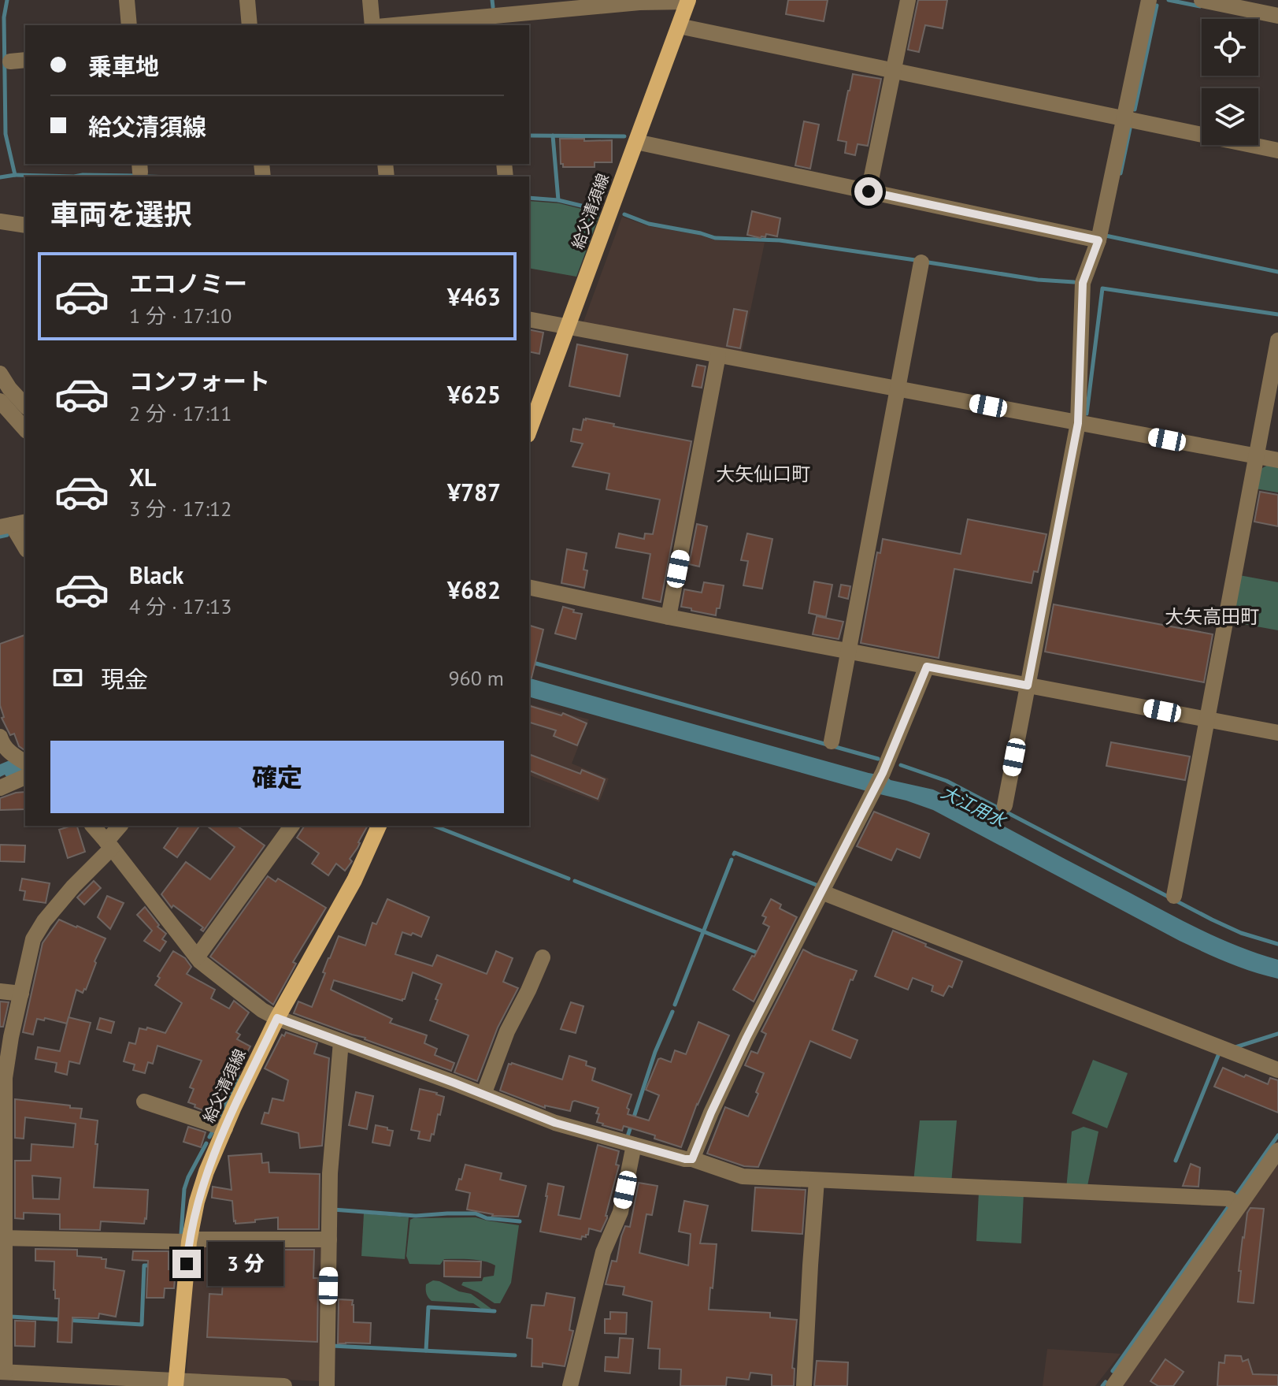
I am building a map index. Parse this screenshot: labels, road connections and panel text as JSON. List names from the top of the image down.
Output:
{
  "streets": {
    "main road": ["給父清須線"]
  },
  "districts": ["大矢仙口町", "大矢高田町"],
  "water": ["大江用水"],
  "page": {
    "banner": ["乗車地", "給父清須線"],
    "heading": "車両を選択",
    "list": [
      {
        "name": "エコノミー",
        "note": "1 分 · 17:10",
        "value": "¥463"
      },
      {
        "name": "コンフォート",
        "note": "2 分 · 17:11",
        "value": "¥625"
      },
      {
        "name": "XL",
        "note": "3 分 · 17:12",
        "value": "¥787"
      },
      {
        "name": "Black",
        "note": "4 分 · 17:13",
        "value": "¥682"
      }
    ],
    "pay": ["現金", "960 m"],
    "buttons": "確定",
    "bubble": "3 分"
  }
}
